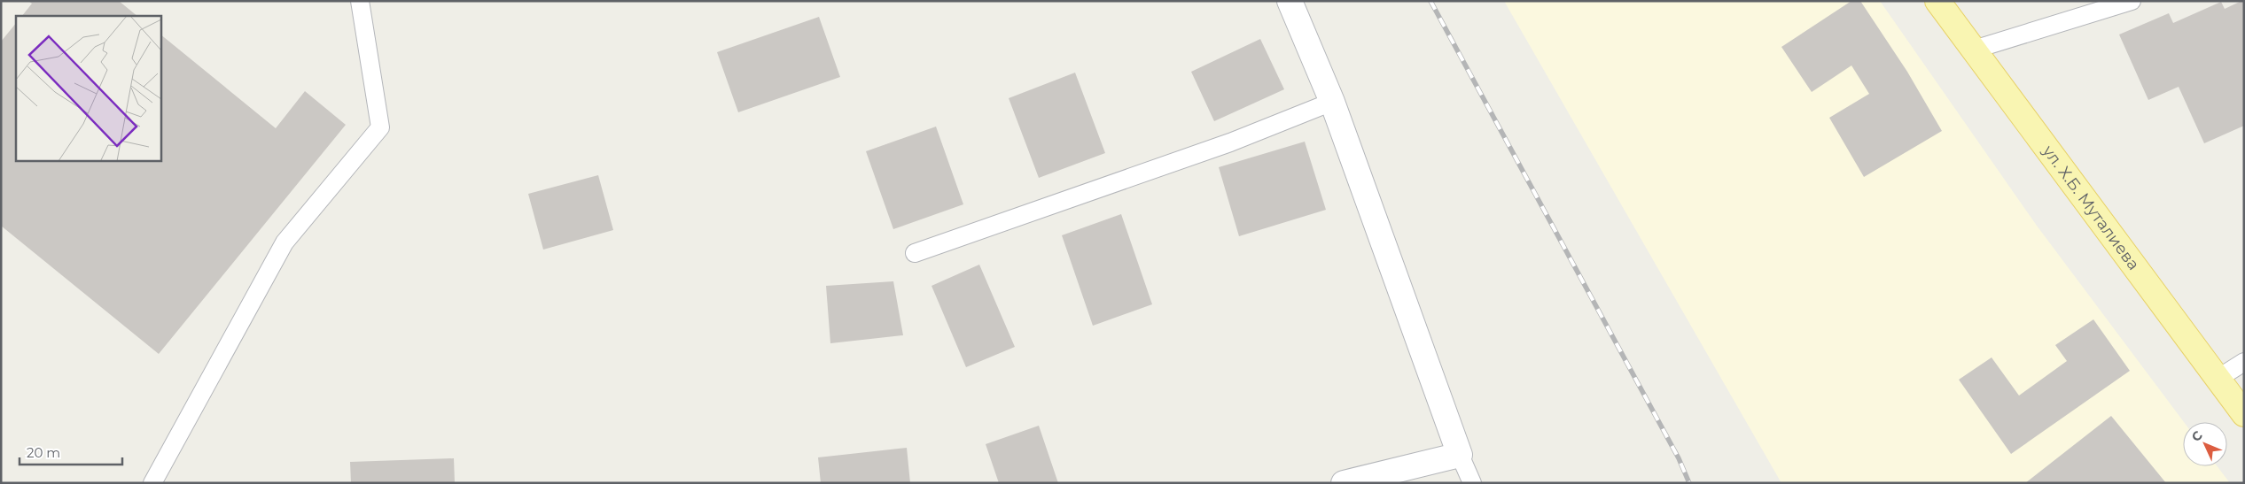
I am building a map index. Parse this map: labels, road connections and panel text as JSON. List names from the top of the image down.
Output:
{
  "streets": {
    "main road": ["ул. Х.Б. Муталиева"]
  },
  "scale_bar": "20 m",
  "north": "top left"
}
